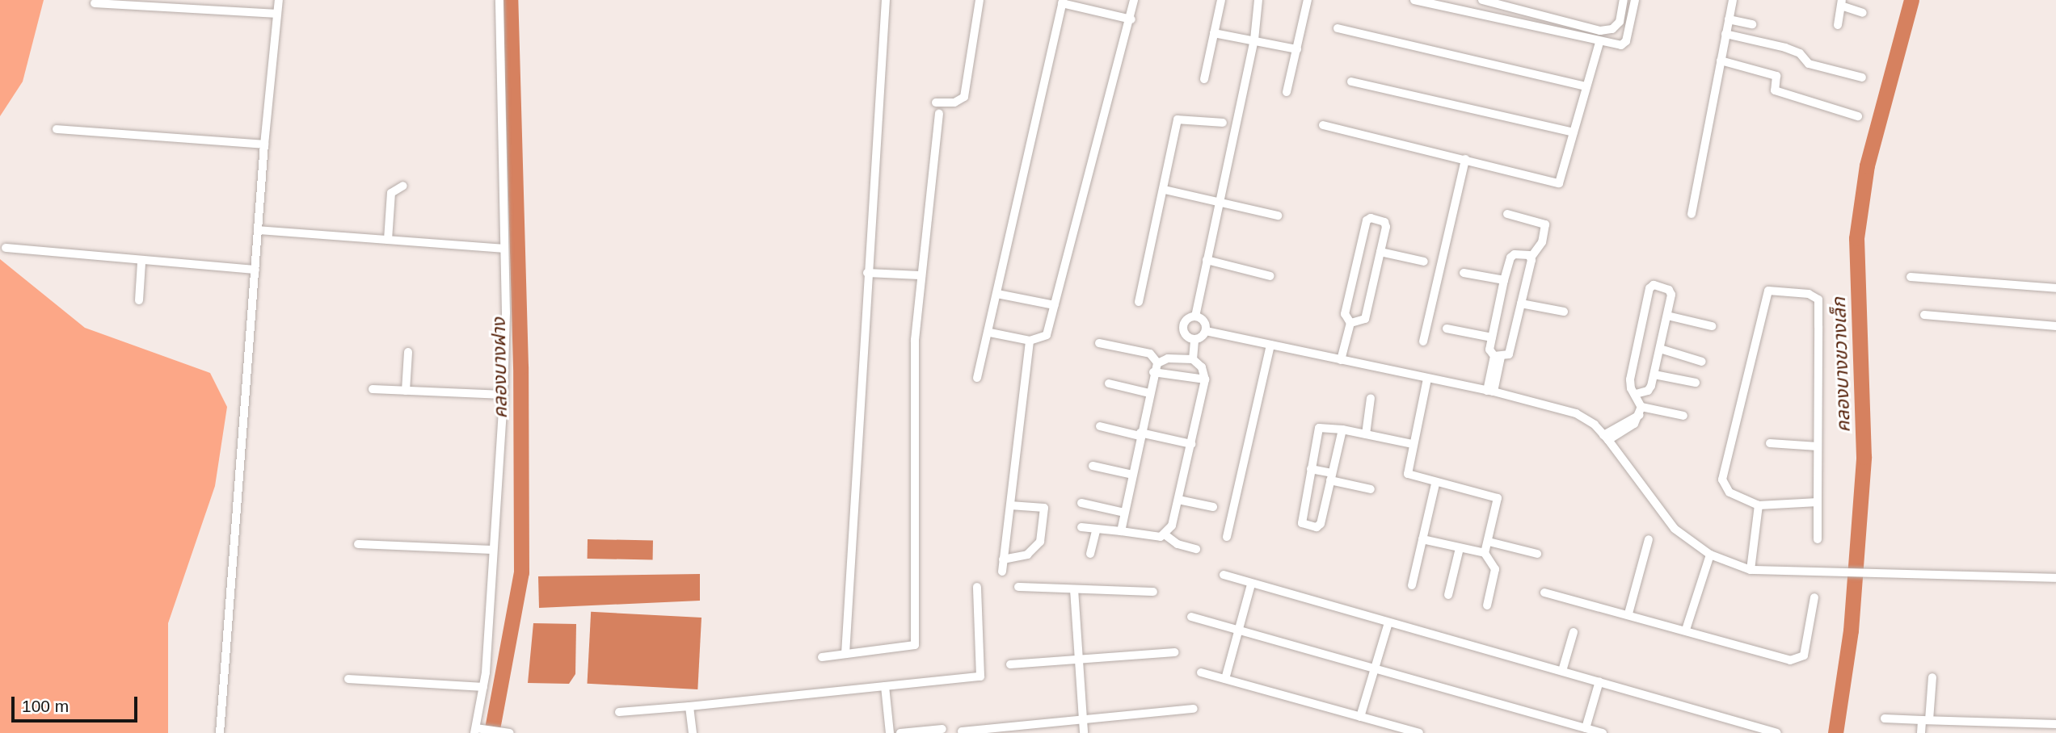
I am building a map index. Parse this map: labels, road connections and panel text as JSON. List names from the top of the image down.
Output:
{
  "water": ["คลองบางขวางเล็ก", "คลองบางฝาง"],
  "scale_bar": "100 m"
}
